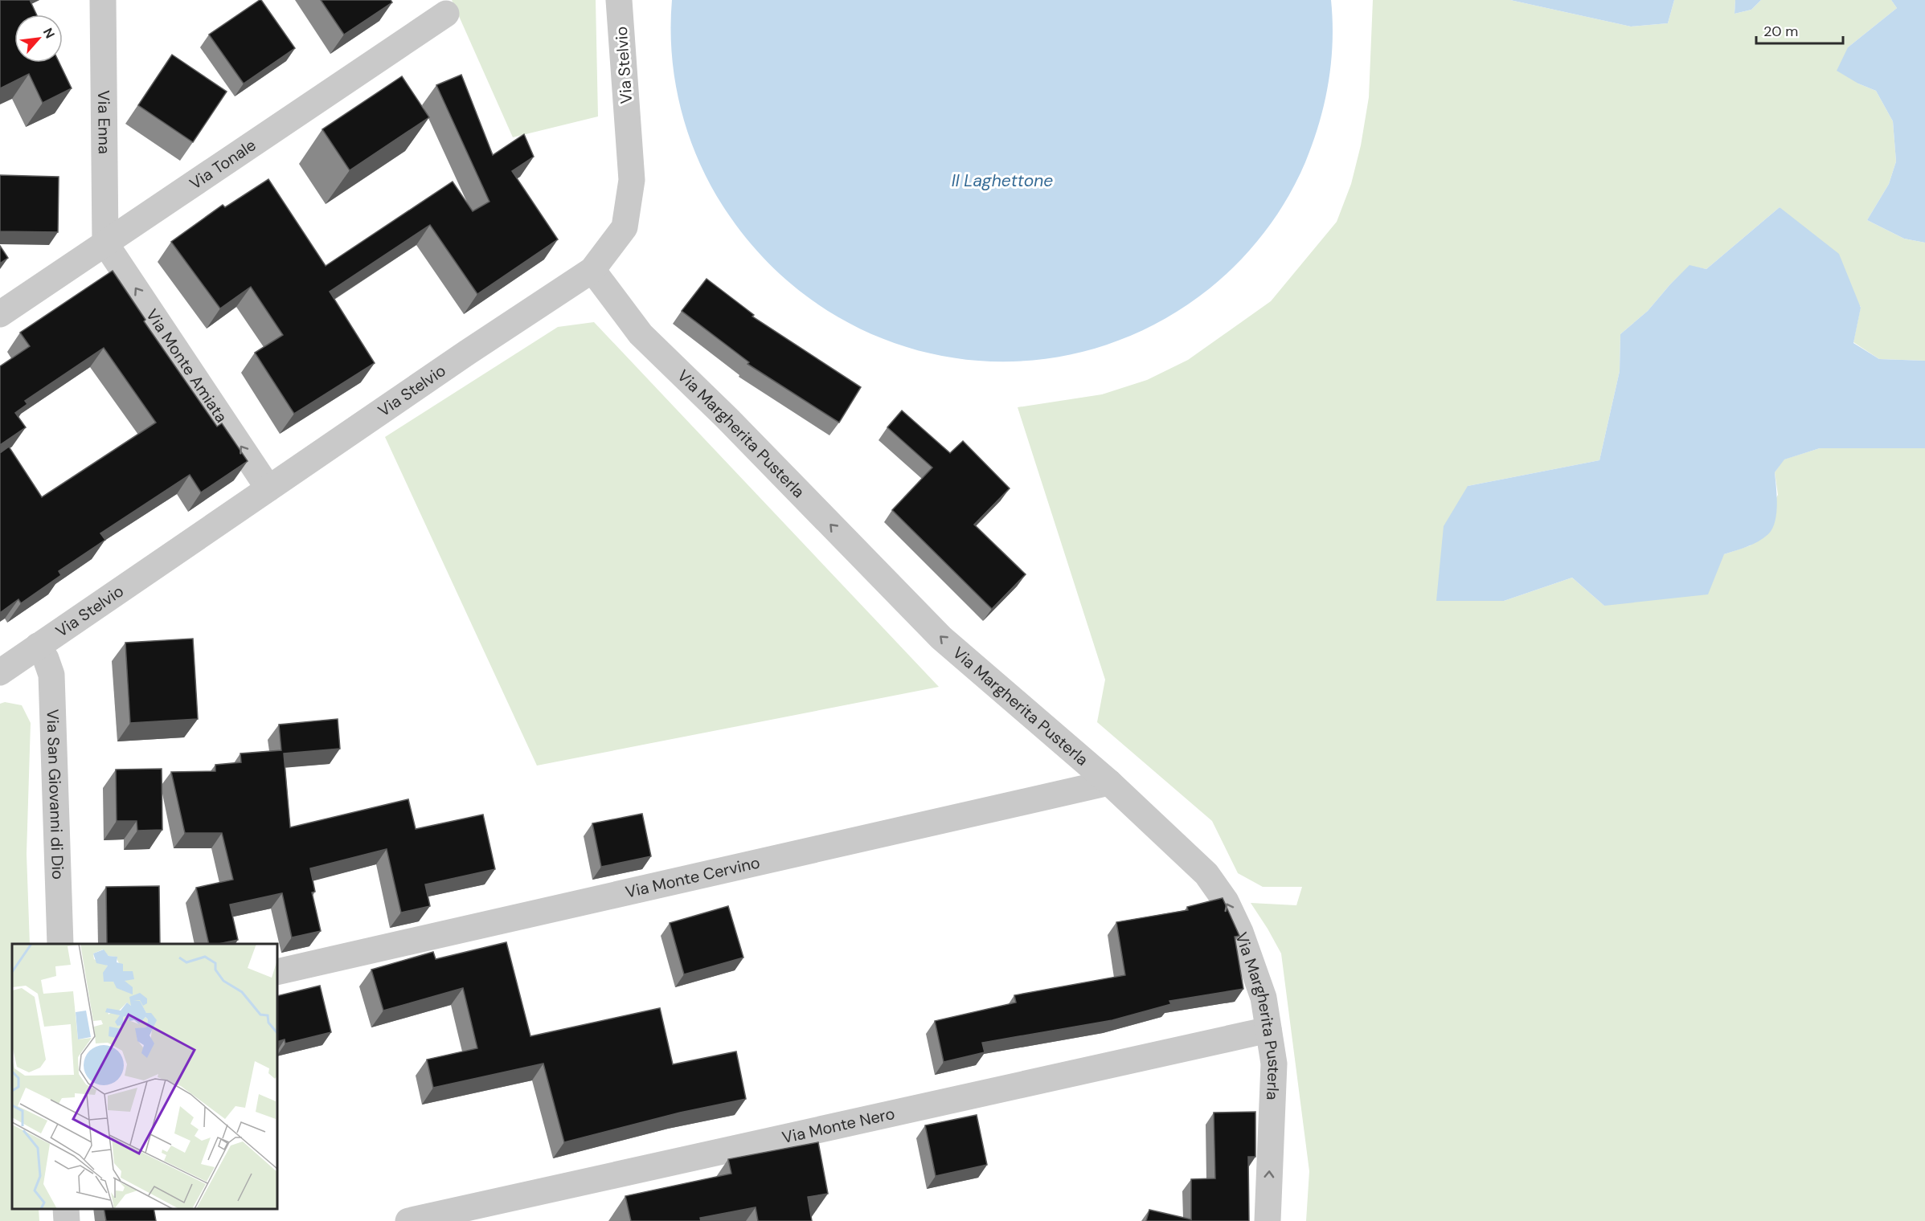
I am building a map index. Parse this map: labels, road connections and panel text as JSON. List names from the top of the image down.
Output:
{
  "streets": {
    "street": [
      "Via Stelvio",
      "Via Enna",
      "Via Tonale",
      "Via Monte Amiata",
      "Via Margherita Pusterla",
      "Via San Giovanni di Dio",
      "Via Monte Cervino",
      "Via Monte Nero"
    ]
  },
  "crossings": [
    ["Via Stelvio", "Via Monte Amiata"],
    ["Via Stelvio", "Via Margherita Pusterla"],
    ["Via Stelvio", "Via San Giovanni di Dio"],
    ["Via Enna", "Via Tonale"],
    ["Via Enna", "Via Monte Amiata"],
    ["Via Tonale", "Via Monte Amiata"],
    ["Via Margherita Pusterla", "Via Monte Cervino"],
    ["Via Margherita Pusterla", "Via Monte Nero"]
  ],
  "one_way": ["Via Monte Amiata", "Via Margherita Pusterla"],
  "water": ["Il Laghettone"],
  "scale_bar": "20 m",
  "north": "top right"
}
